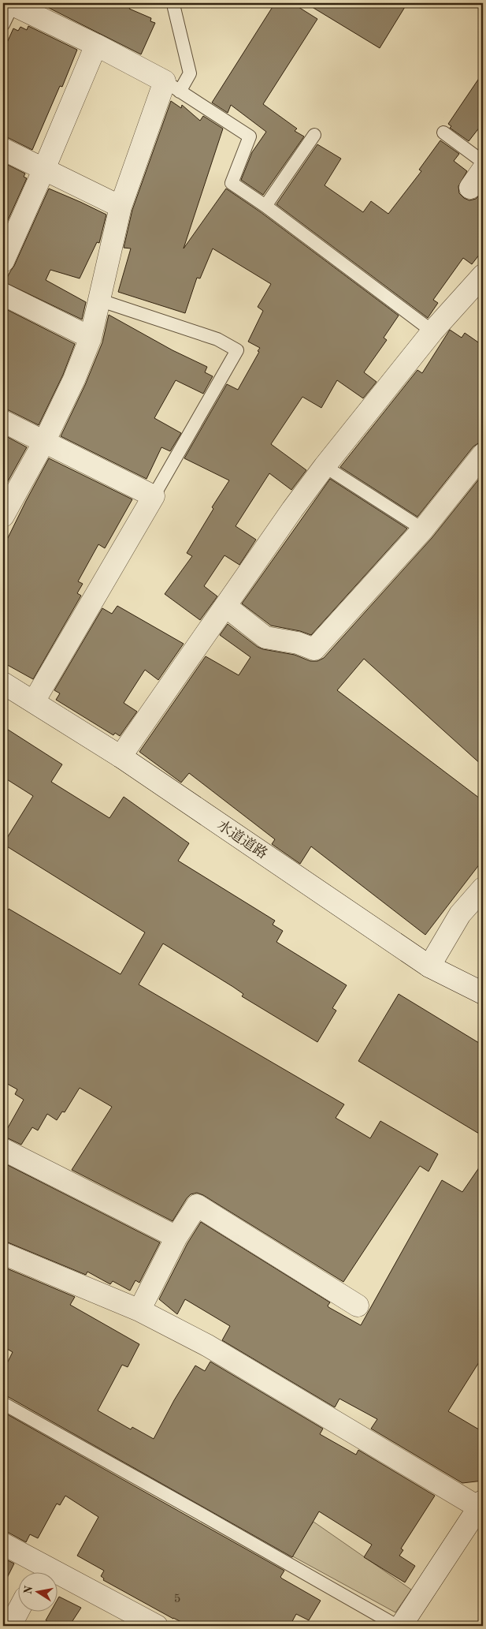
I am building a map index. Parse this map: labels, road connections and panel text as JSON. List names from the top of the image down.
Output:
{
  "streets": {
    "street": ["水道道路"]
  },
  "house_numbers": ["5"],
  "north": "left"
}
